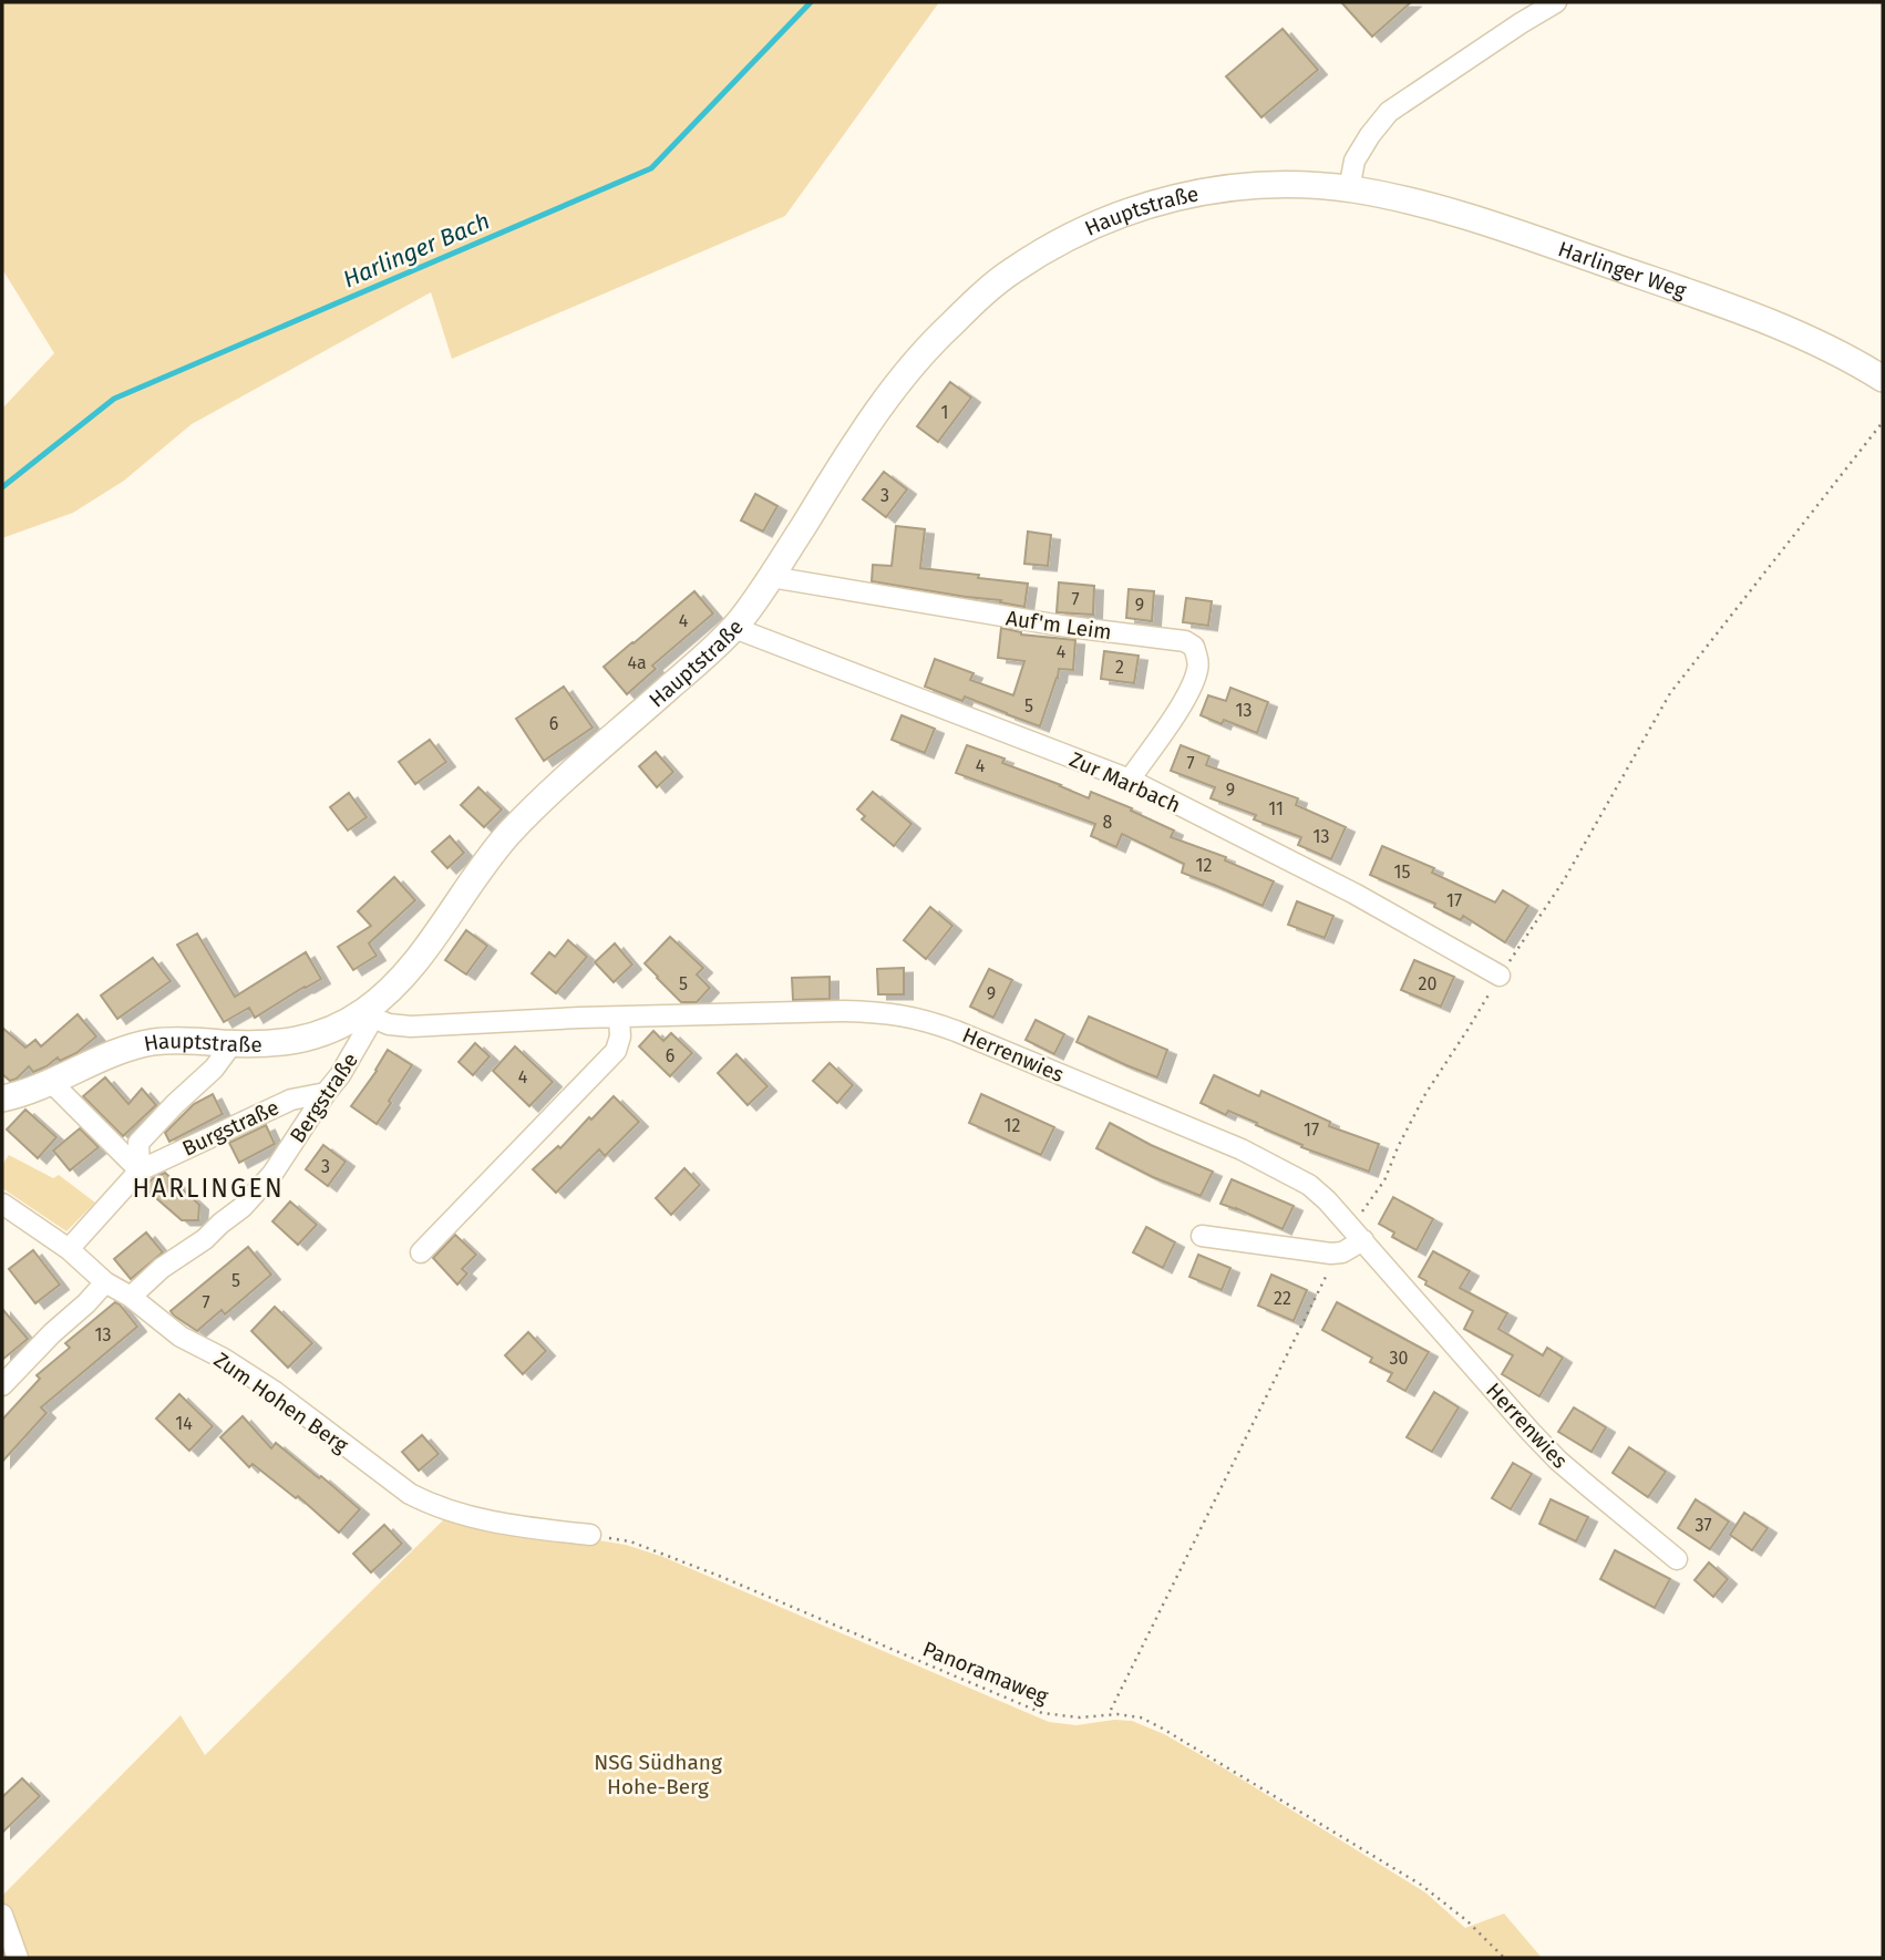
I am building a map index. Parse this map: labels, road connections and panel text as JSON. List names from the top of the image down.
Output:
{
  "streets": {
    "street": [
      "Hauptstraße",
      "Harlinger Weg",
      "Auf'm Leim",
      "Zur Marbach",
      "Herrenwies",
      "Bergstraße",
      "Burgstraße",
      "Zum Hohen Berg"
    ],
    "path": ["Panoramaweg"]
  },
  "crossings": [
    ["Hauptstraße", "Harlinger Weg"],
    ["Hauptstraße", "Auf'm Leim"],
    ["Hauptstraße", "Zur Marbach"],
    ["Hauptstraße", "Herrenwies"],
    ["Hauptstraße", "Bergstraße"],
    ["Auf'm Leim", "Zur Marbach"],
    ["Herrenwies", "Bergstraße"],
    ["Bergstraße", "Burgstraße"],
    ["Bergstraße", "Zum Hohen Berg"],
    ["Zum Hohen Berg", "Panoramaweg"]
  ],
  "districts": ["HARLINGEN"],
  "water": ["Harlinger Bach"],
  "parks": ["NSG Südhang Hohe-Berg"],
  "house_numbers": [
    "1",
    "3",
    "7",
    "9",
    "4",
    "4",
    "4a",
    "2",
    "5",
    "13",
    "6",
    "7",
    "4",
    "9",
    "11",
    "8",
    "13",
    "12",
    "15",
    "17",
    "5",
    "20",
    "9",
    "6",
    "4",
    "12",
    "17",
    "3",
    "5",
    "22",
    "7",
    "13",
    "30",
    "14",
    "37"
  ]
}
